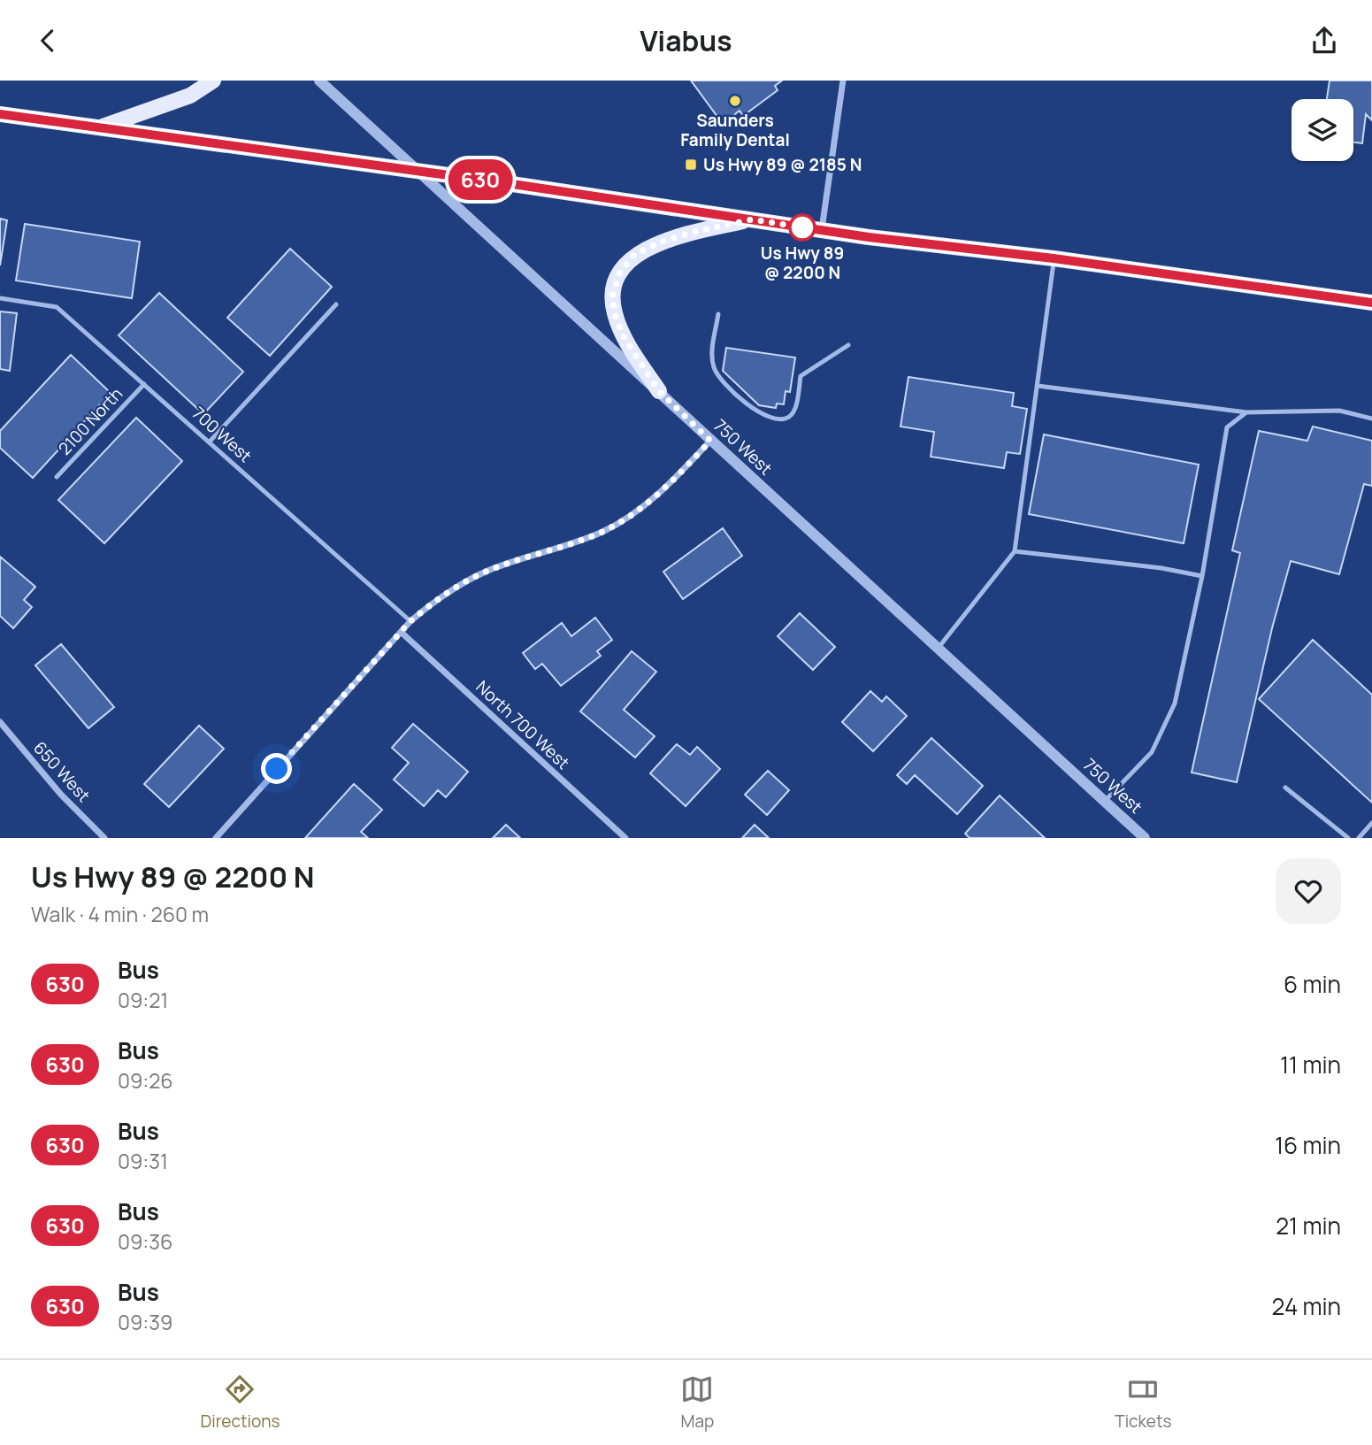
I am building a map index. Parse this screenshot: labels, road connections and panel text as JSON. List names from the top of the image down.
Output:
{
  "streets": {
    "street": ["750 West", "North 700 West", "650 West"],
    "lane": ["2100 North", "700 West"]
  },
  "crossings": [
    ["2100 North", "700 West"]
  ],
  "places": {
    "other": ["Saunders Family Dental", "Us Hwy 89 @ 2200 N"],
    "transit": ["Us Hwy 89 @ 2185 N"]
  },
  "lines": ["bus line 630"],
  "page": {
    "header": "Viabus",
    "on_map": "630",
    "heading": ["Us Hwy 89 @ 2200 N", "Walk · 4 min · 260 m"],
    "list": [
      {
        "mark": "630",
        "name": "Bus",
        "note": "09:21",
        "value": "6 min"
      },
      {
        "mark": "630",
        "name": "Bus",
        "note": "09:26",
        "value": "11 min"
      },
      {
        "mark": "630",
        "name": "Bus",
        "note": "09:31",
        "value": "16 min"
      },
      {
        "mark": "630",
        "name": "Bus",
        "note": "09:36",
        "value": "21 min"
      },
      {
        "mark": "630",
        "name": "Bus",
        "note": "09:39",
        "value": "24 min"
      }
    ],
    "tabs": ["Directions", "Map", "Tickets"]
  }
}
